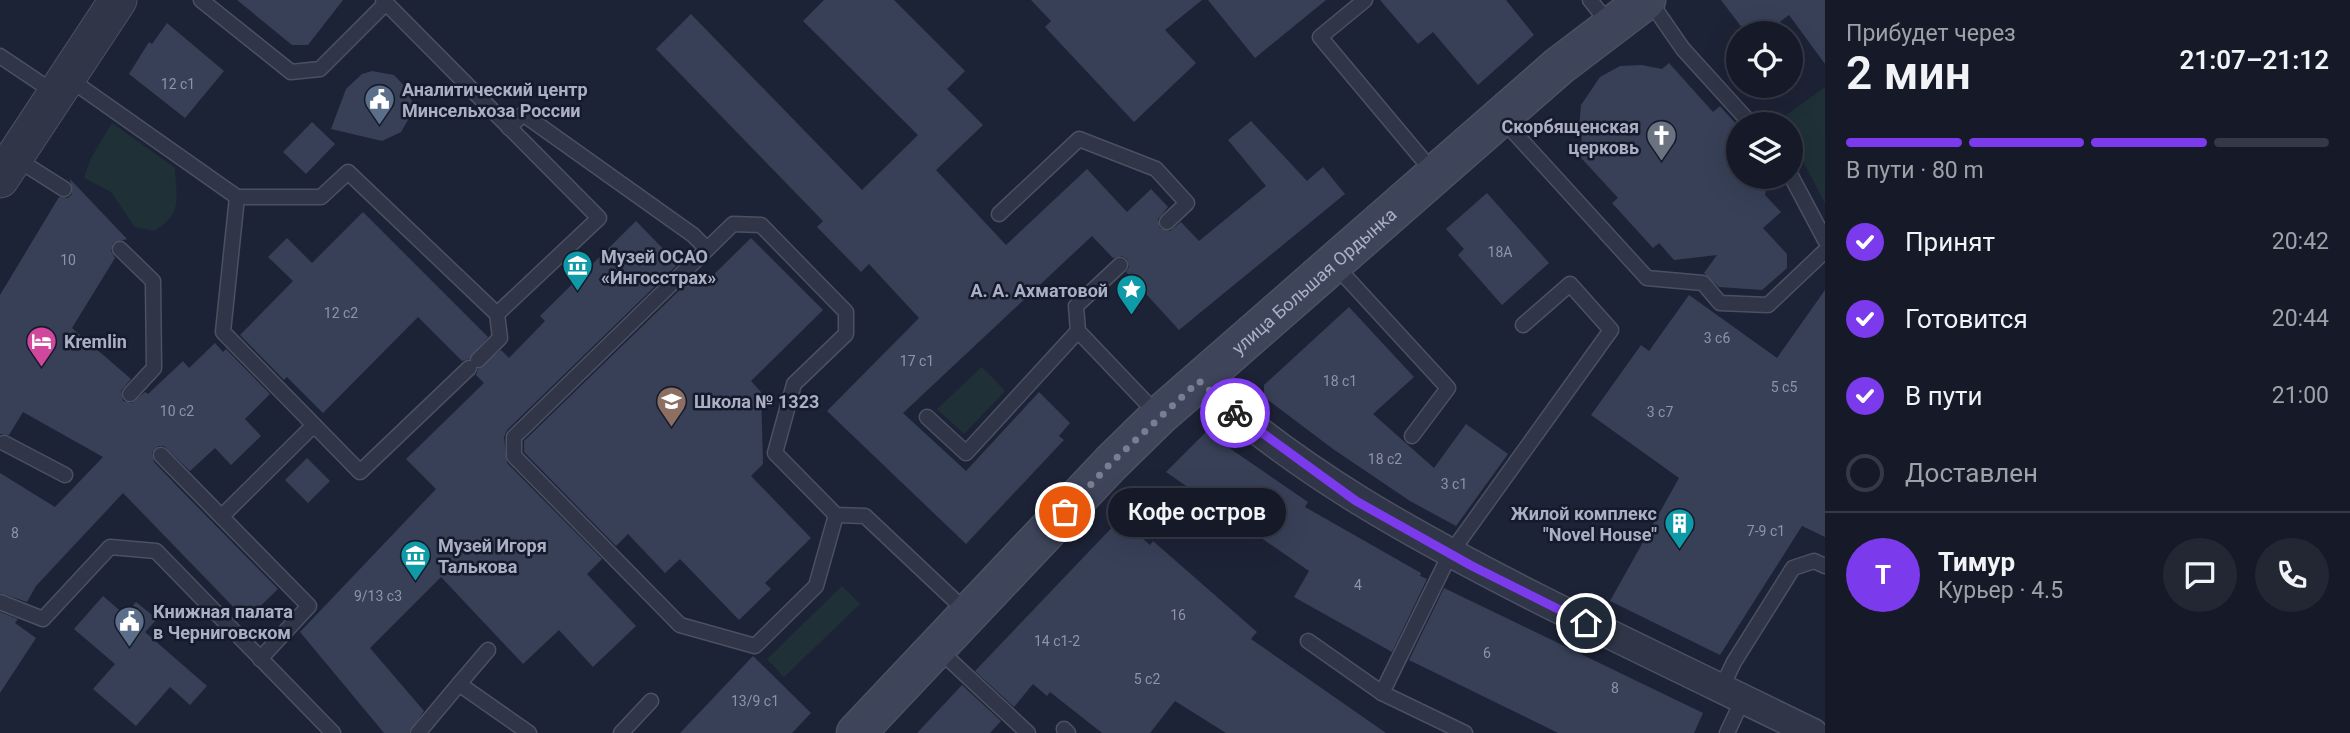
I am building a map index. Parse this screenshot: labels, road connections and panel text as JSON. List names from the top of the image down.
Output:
{
  "streets": {
    "main road": ["улица Большая Ордынка"]
  },
  "places": {
    "public building": ["Аналитический центр Минсельхоза России", "Книжная палата в Черниговском"],
    "church": ["Скорбященская церковь"],
    "museum": ["Музей ОСАО «Ингосстрах»", "Музей Игоря Талькова"],
    "place": ["А. А. Ахматовой"],
    "hotel": ["Kremlin"],
    "school or university": ["Школа № 1323"],
    "other": ["Кофе остров"],
    "building": ["Жилой комплекс \"Novel House\""]
  },
  "house_numbers": [
    "12 с1",
    "18А",
    "10",
    "12 с2",
    "3 с6",
    "17 с1",
    "18 с1",
    "5 с5",
    "10 с2",
    "3 с7",
    "18 с2",
    "3 с1",
    "7-9 с1",
    "8",
    "4",
    "9/13 с3",
    "16",
    "14 с1-2",
    "6",
    "5 с2",
    "8",
    "13/9 с1"
  ],
  "page": {
    "heading": ["2 мин", "Прибудет через", "21:07–21:12"],
    "panel": ["Тимур", "Курьер · 4.5"],
    "bar": "В пути · 80 m",
    "list": [
      ["Принят", "20:42"],
      ["Готовится", "20:44"],
      ["В пути", "21:00"],
      "Доставлен"
    ],
    "bubble": "Кофе остров",
    "round": "Т"
  }
}
